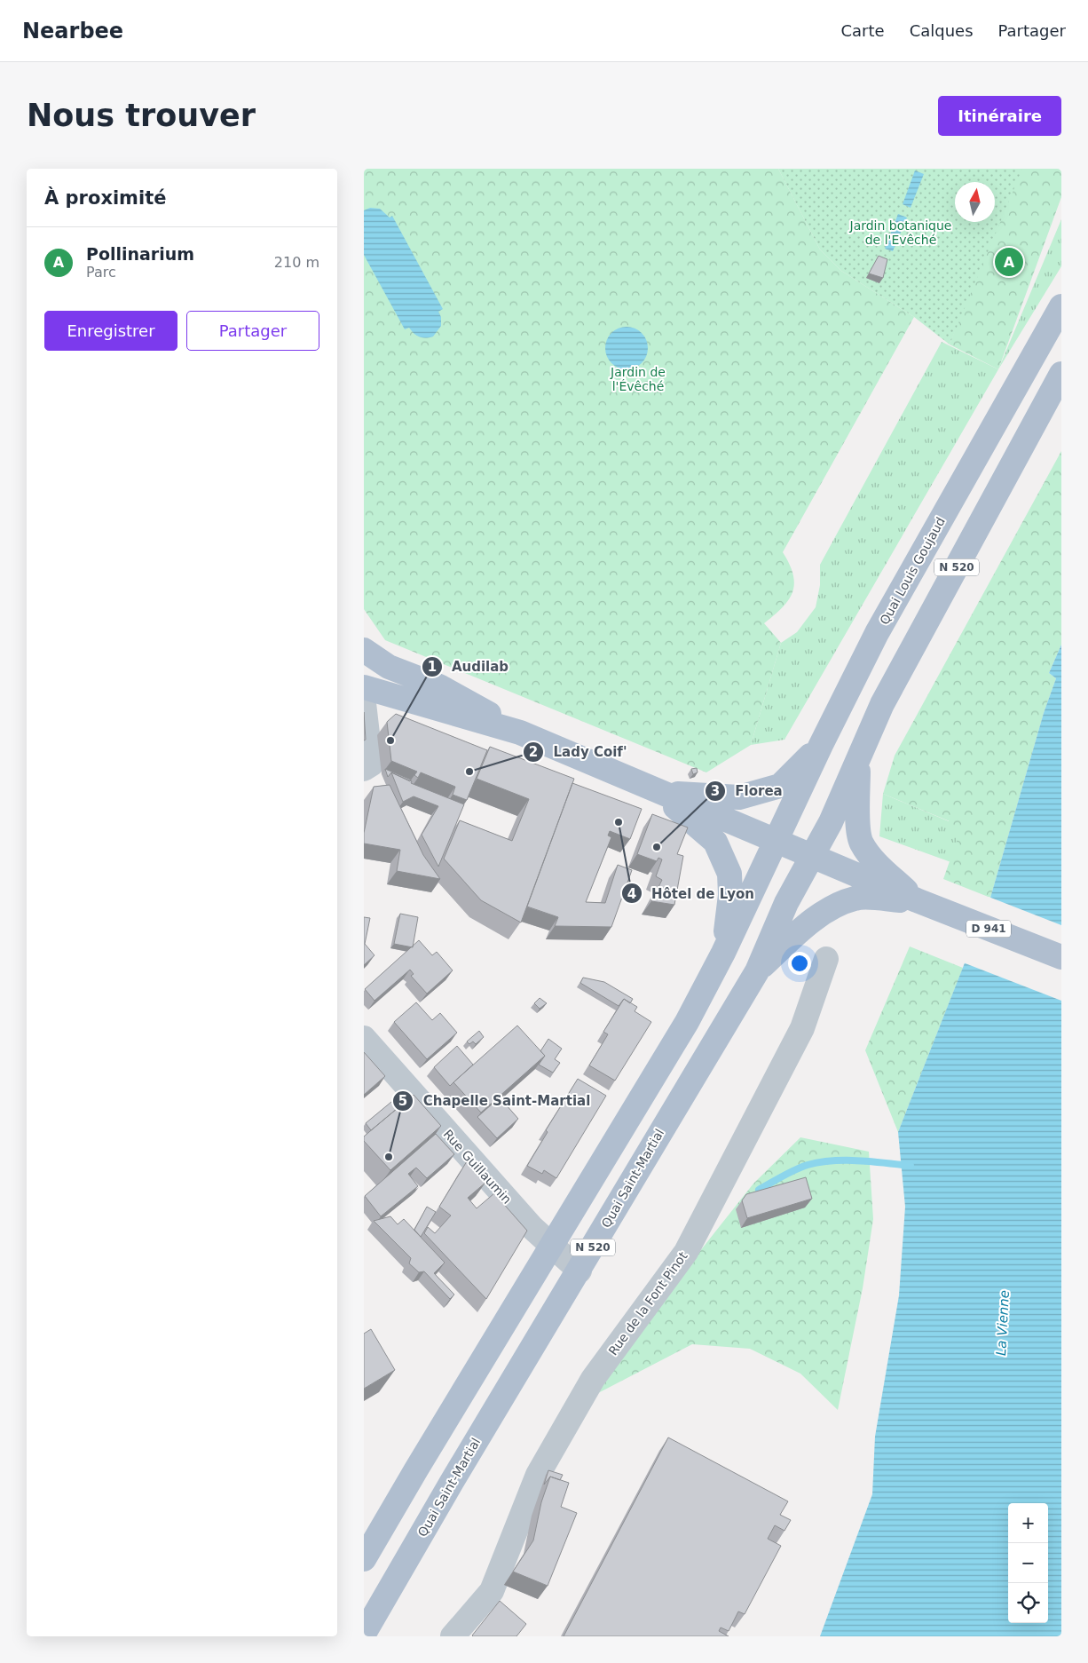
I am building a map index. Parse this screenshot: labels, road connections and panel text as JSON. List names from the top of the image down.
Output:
{
  "streets": {
    "main road": [
      "N 520",
      "Quai Louis Goujaud",
      "D 941",
      "Quai Saint-Martial"
    ],
    "street": ["Rue Guillaumin", "Rue de la Font Pinot"]
  },
  "crossings": [
    ["N 520", "Quai Louis Goujaud"],
    ["N 520", "D 941"],
    ["N 520", "Rue Guillaumin"],
    ["N 520", "Quai Saint-Martial"],
    ["Quai Louis Goujaud", "D 941"],
    ["D 941", "Quai Saint-Martial"],
    ["Rue Guillaumin", "Quai Saint-Martial"]
  ],
  "water": ["La Vienne"],
  "parks": ["Jardin botanique de l'Evêché", "Jardin de l'Évêché"],
  "places": [
    "Audilab",
    "Lady Coif'",
    "Hôtel de Lyon",
    "Florea",
    "Chapelle Saint-Martial"
  ],
  "north": "top",
  "page": {
    "header": "Nearbee",
    "nav": ["Carte", "Calques", "Partager"],
    "buttons": [
      "Itinéraire",
      ["Enregistrer", "Partager"]
    ],
    "title": "Nous trouver",
    "heading": "À proximité",
    "list": [
      {
        "mark": "A",
        "name": "Pollinarium",
        "note": "Parc",
        "value": "210 m"
      }
    ],
    "pins": "A",
    "map_buttons": ["+", "−"]
  }
}
